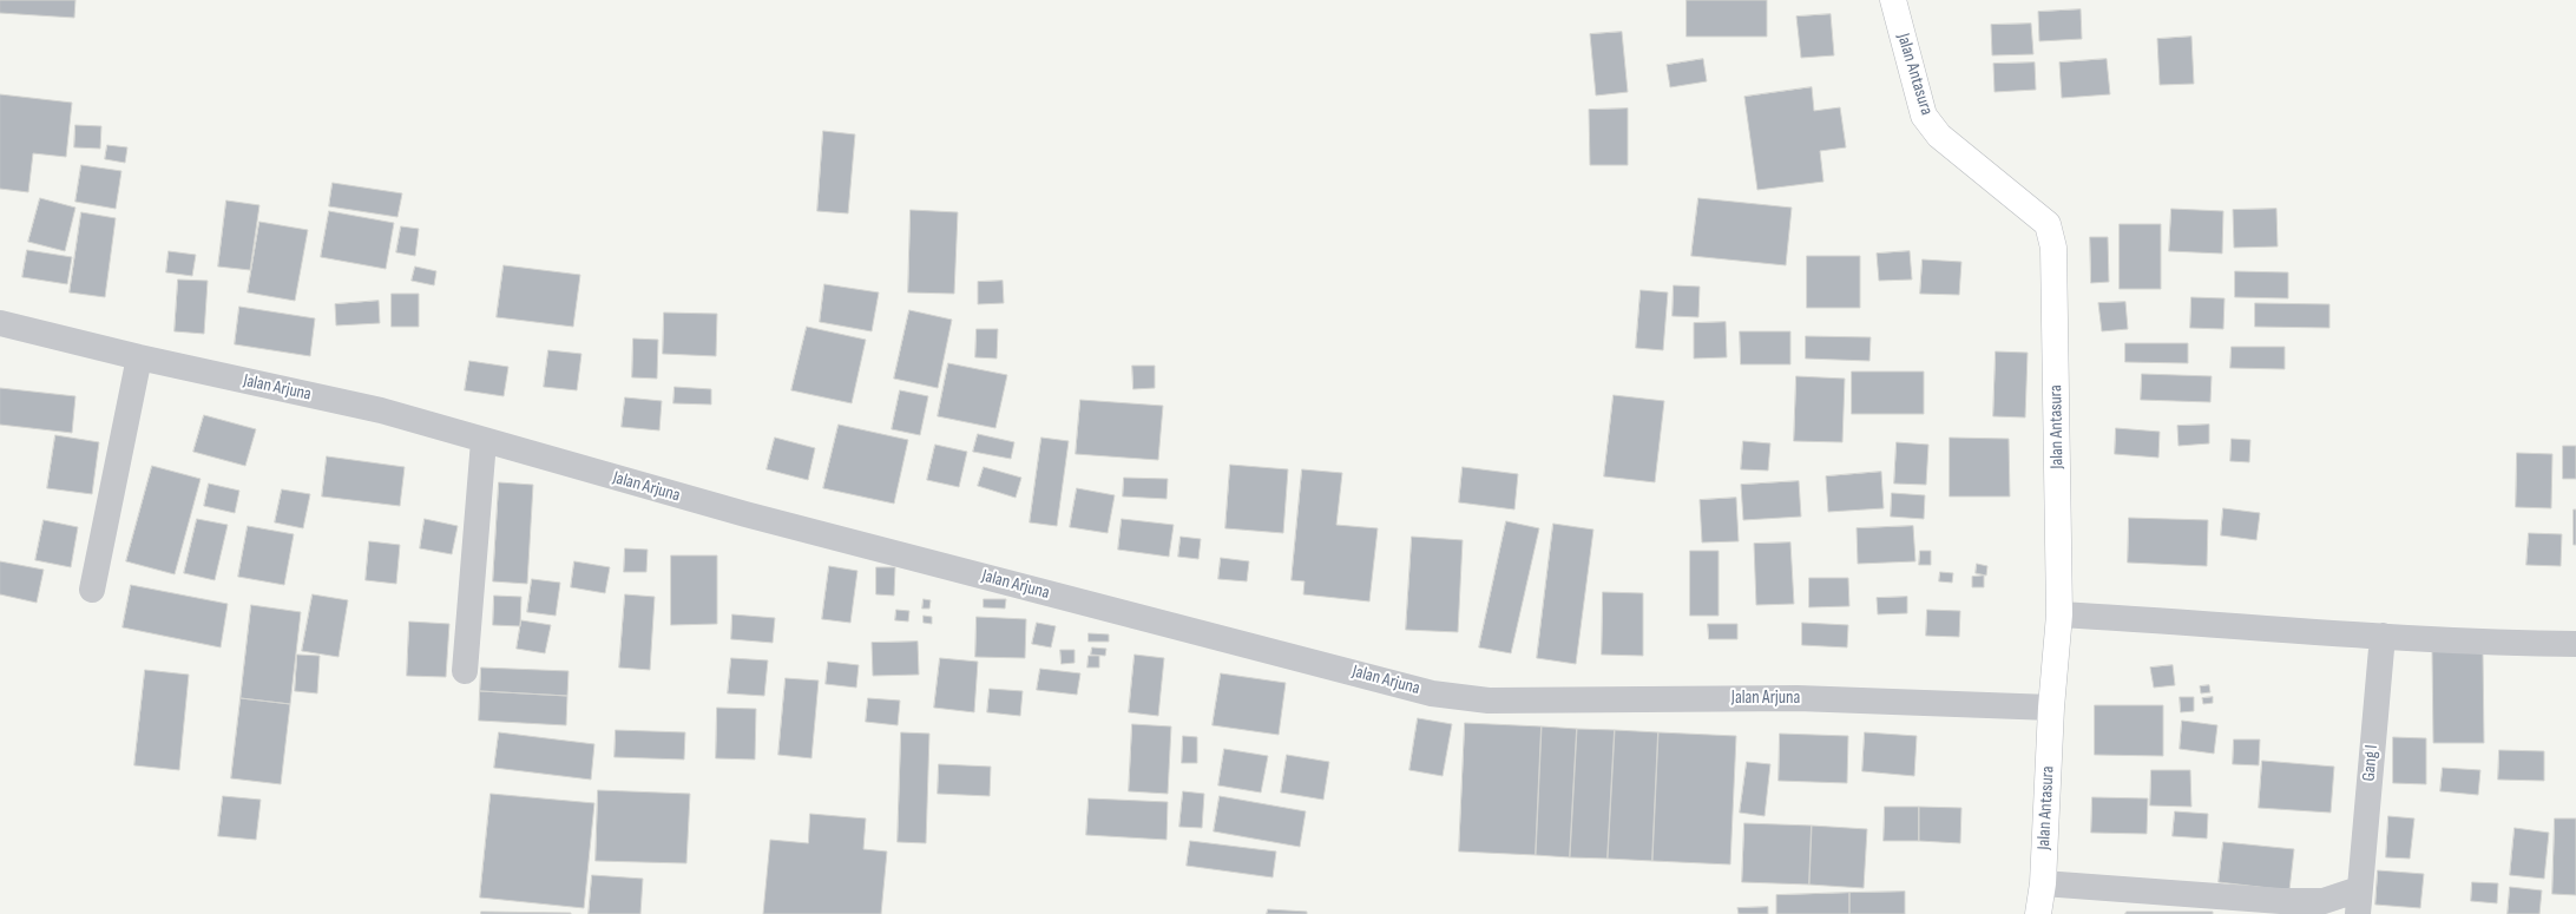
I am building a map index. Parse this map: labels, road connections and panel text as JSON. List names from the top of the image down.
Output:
{
  "streets": {
    "main road": ["Jalan Antasura"],
    "street": ["Jalan Arjuna", "Gang I"]
  },
  "crossings": [
    ["Jalan Antasura", "Jalan Arjuna"]
  ]
}
